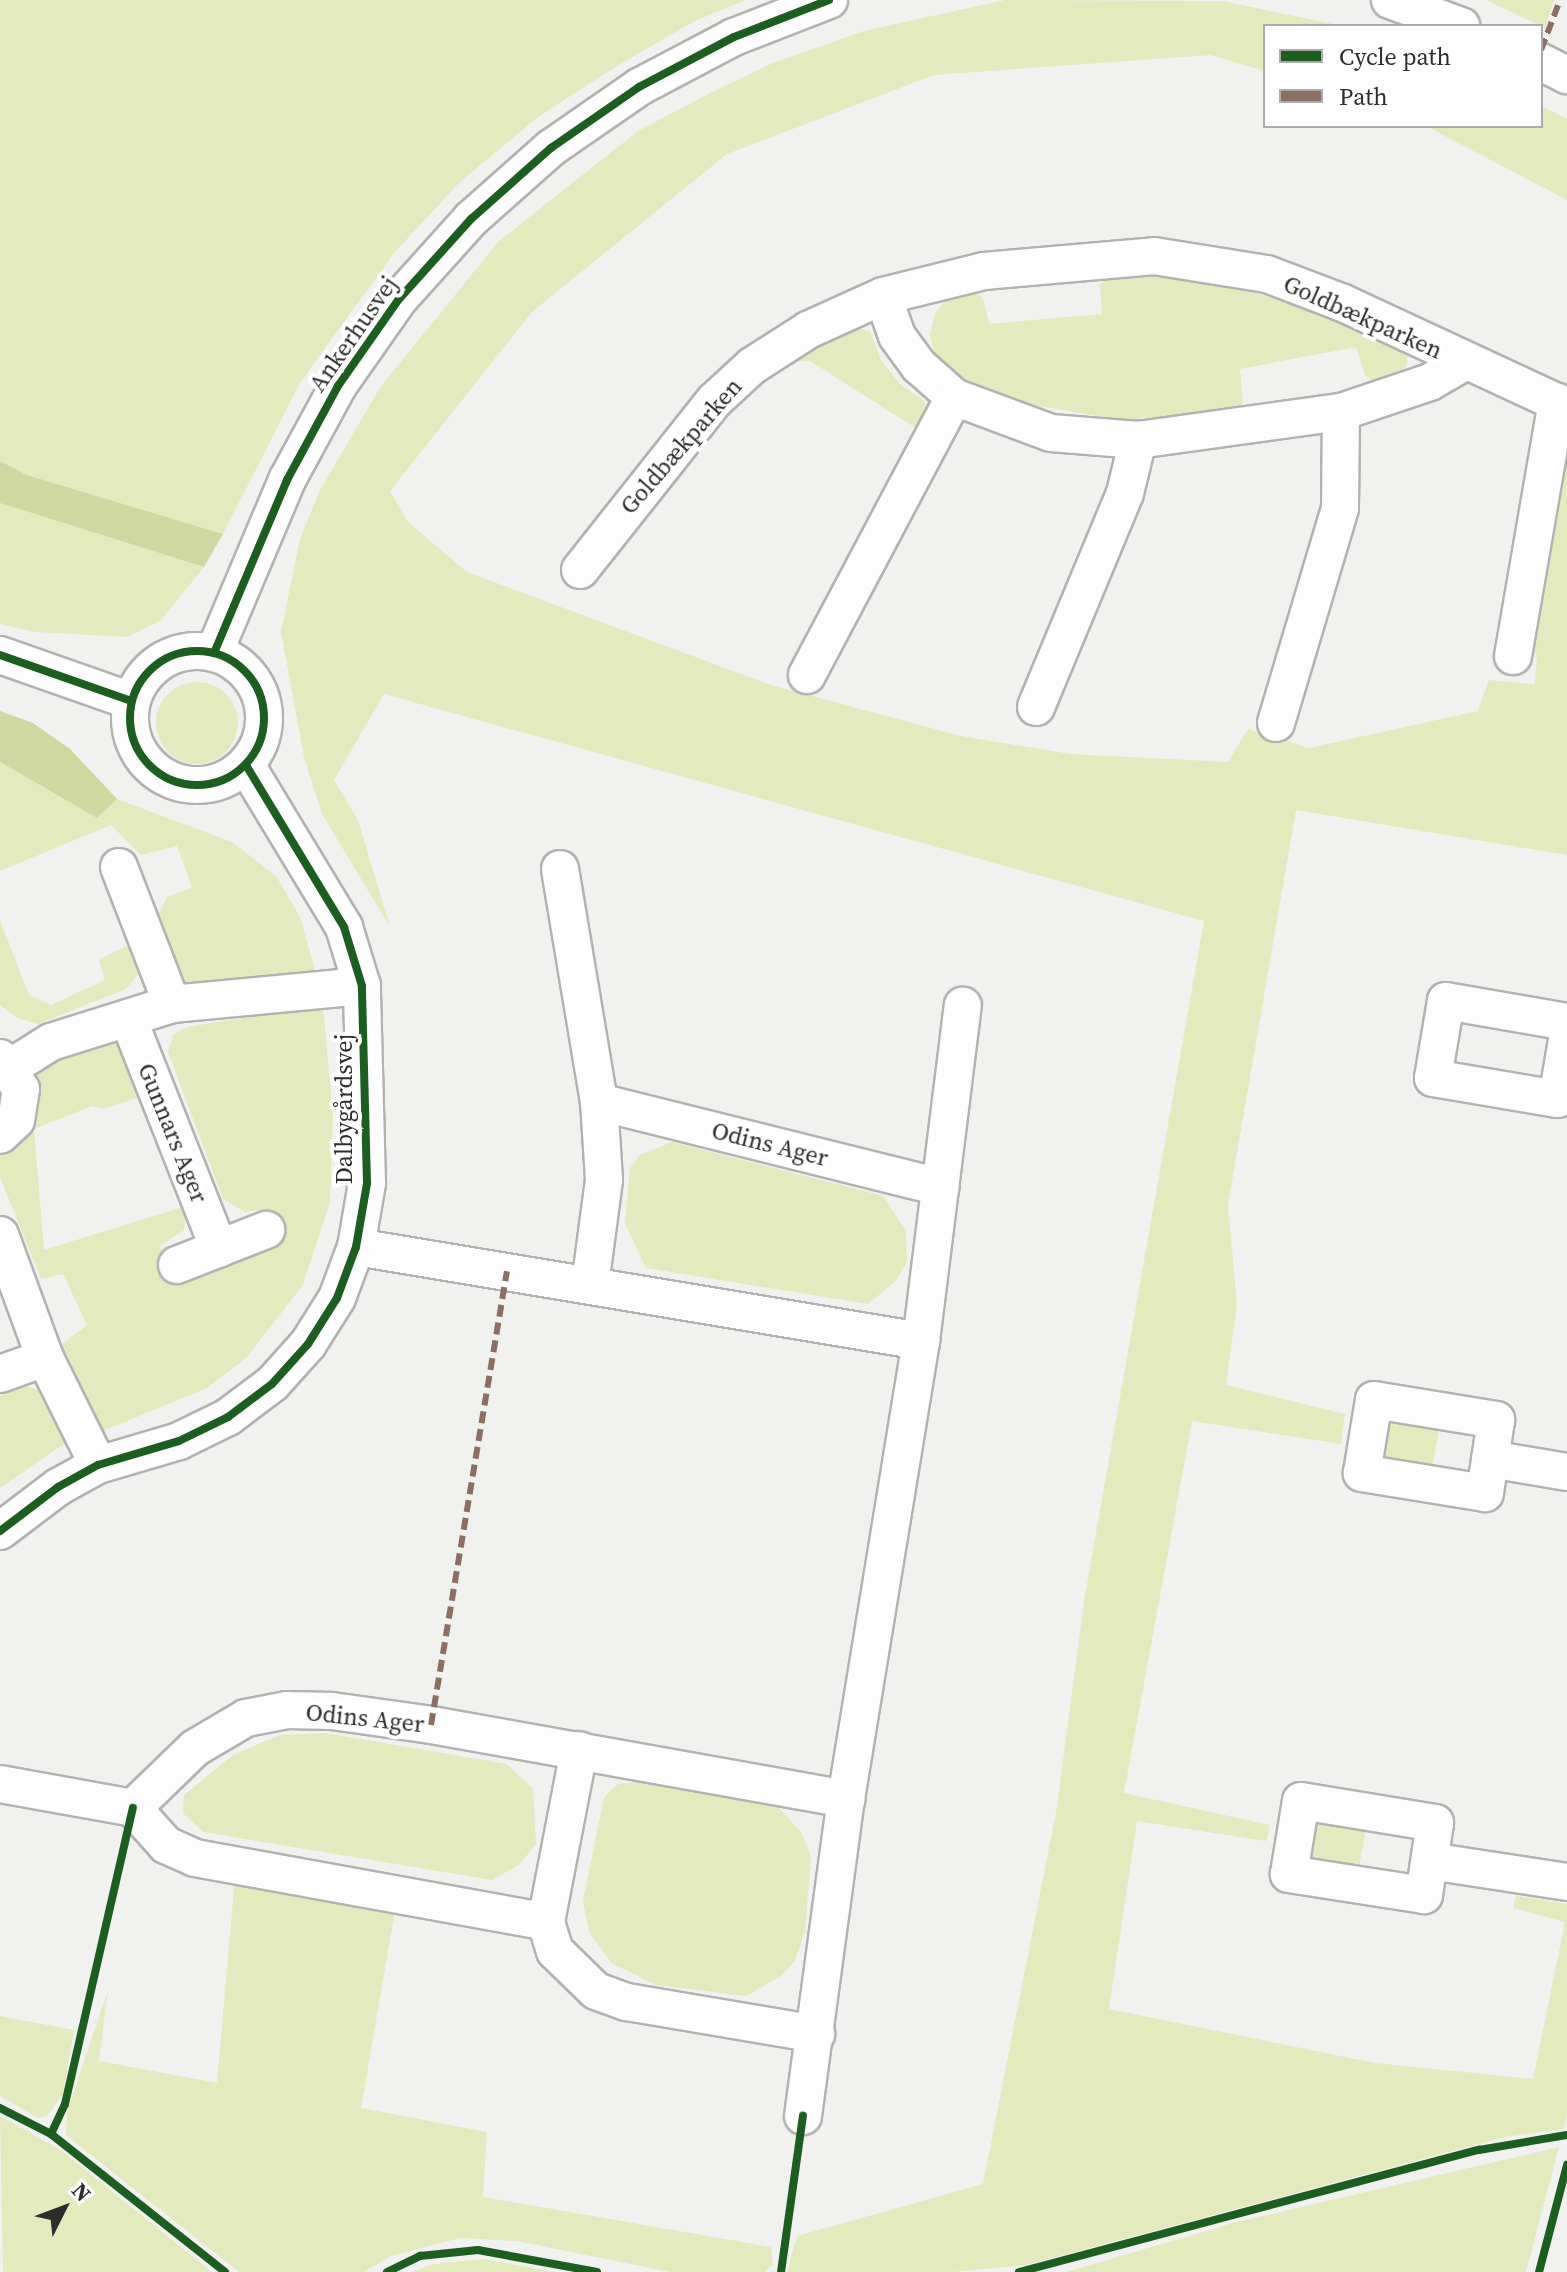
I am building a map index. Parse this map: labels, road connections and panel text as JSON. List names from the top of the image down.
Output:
{
  "streets": {
    "street": [
      "Goldbækparken",
      "Ankerhusvej",
      "Dalbygårdsvej",
      "Gunnars Ager",
      "Odins Ager"
    ]
  },
  "crossings": [
    ["Ankerhusvej", "Dalbygårdsvej"]
  ],
  "legend": ["Cycle path", "Path"],
  "north": "top right"
}
